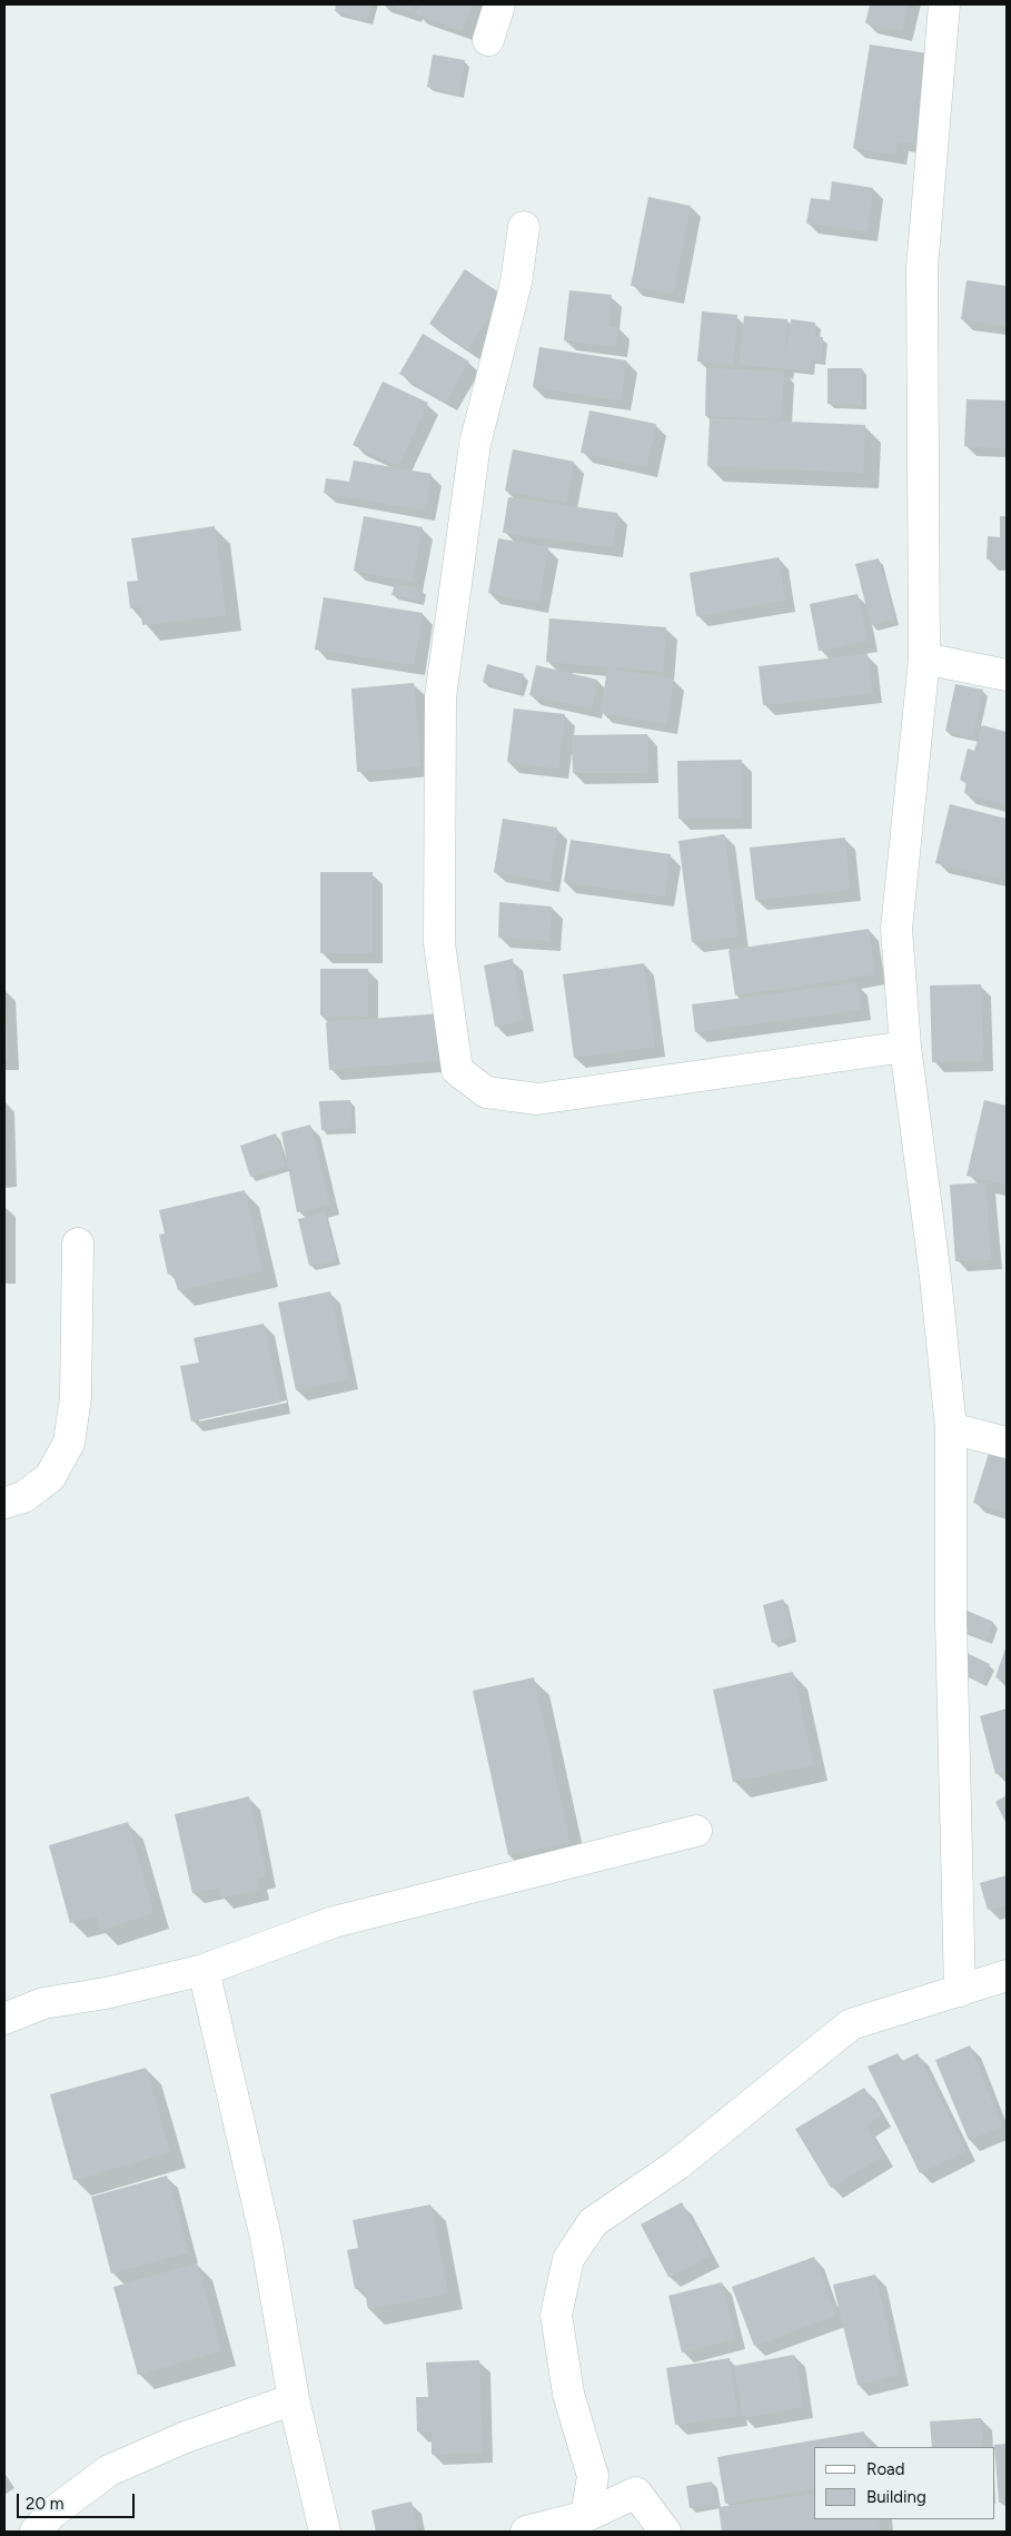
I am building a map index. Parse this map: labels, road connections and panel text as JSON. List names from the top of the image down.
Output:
{
  "legend": ["Road", "Building"],
  "scale_bar": "20 m"
}
